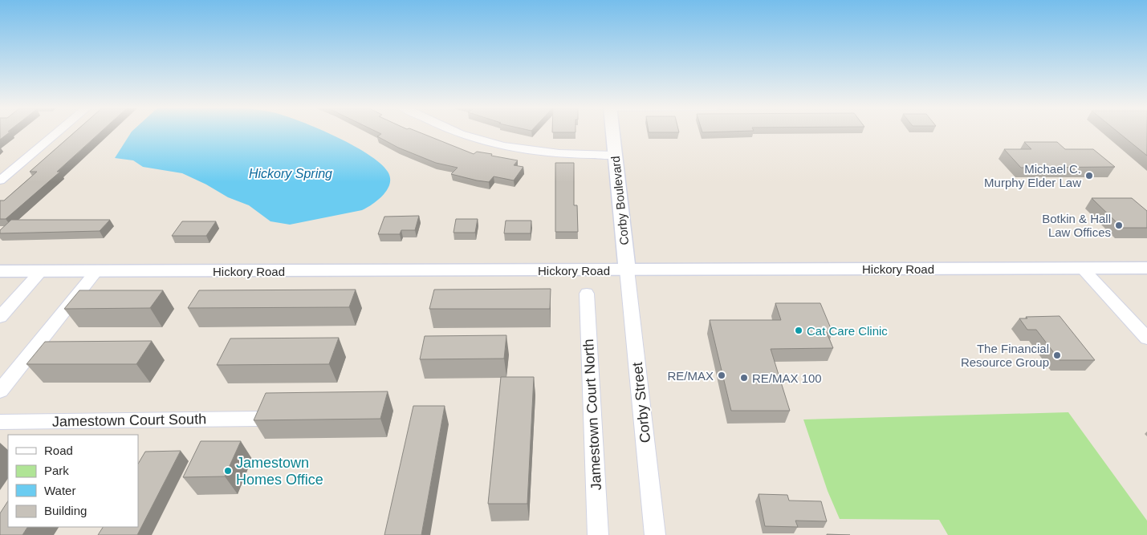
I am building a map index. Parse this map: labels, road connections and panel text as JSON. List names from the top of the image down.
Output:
{
  "streets": {
    "street": [
      "Corby Boulevard",
      "Hickory Road",
      "Corby Street",
      "Jamestown Court North",
      "Jamestown Court South"
    ]
  },
  "crossings": [
    ["Corby Boulevard", "Hickory Road"],
    ["Corby Boulevard", "Corby Street"],
    ["Hickory Road", "Corby Street"]
  ],
  "water": ["Hickory Spring"],
  "places": [
    "Michael C. Murphy Elder Law",
    "Botkin & Hall Law Offices",
    "Cat Care Clinic",
    "The Financial Resource Group",
    "RE/MAX",
    "RE/MAX 100",
    "Jamestown Homes Office"
  ],
  "legend": [
    "Road",
    "Park",
    "Water",
    "Building"
  ]
}
